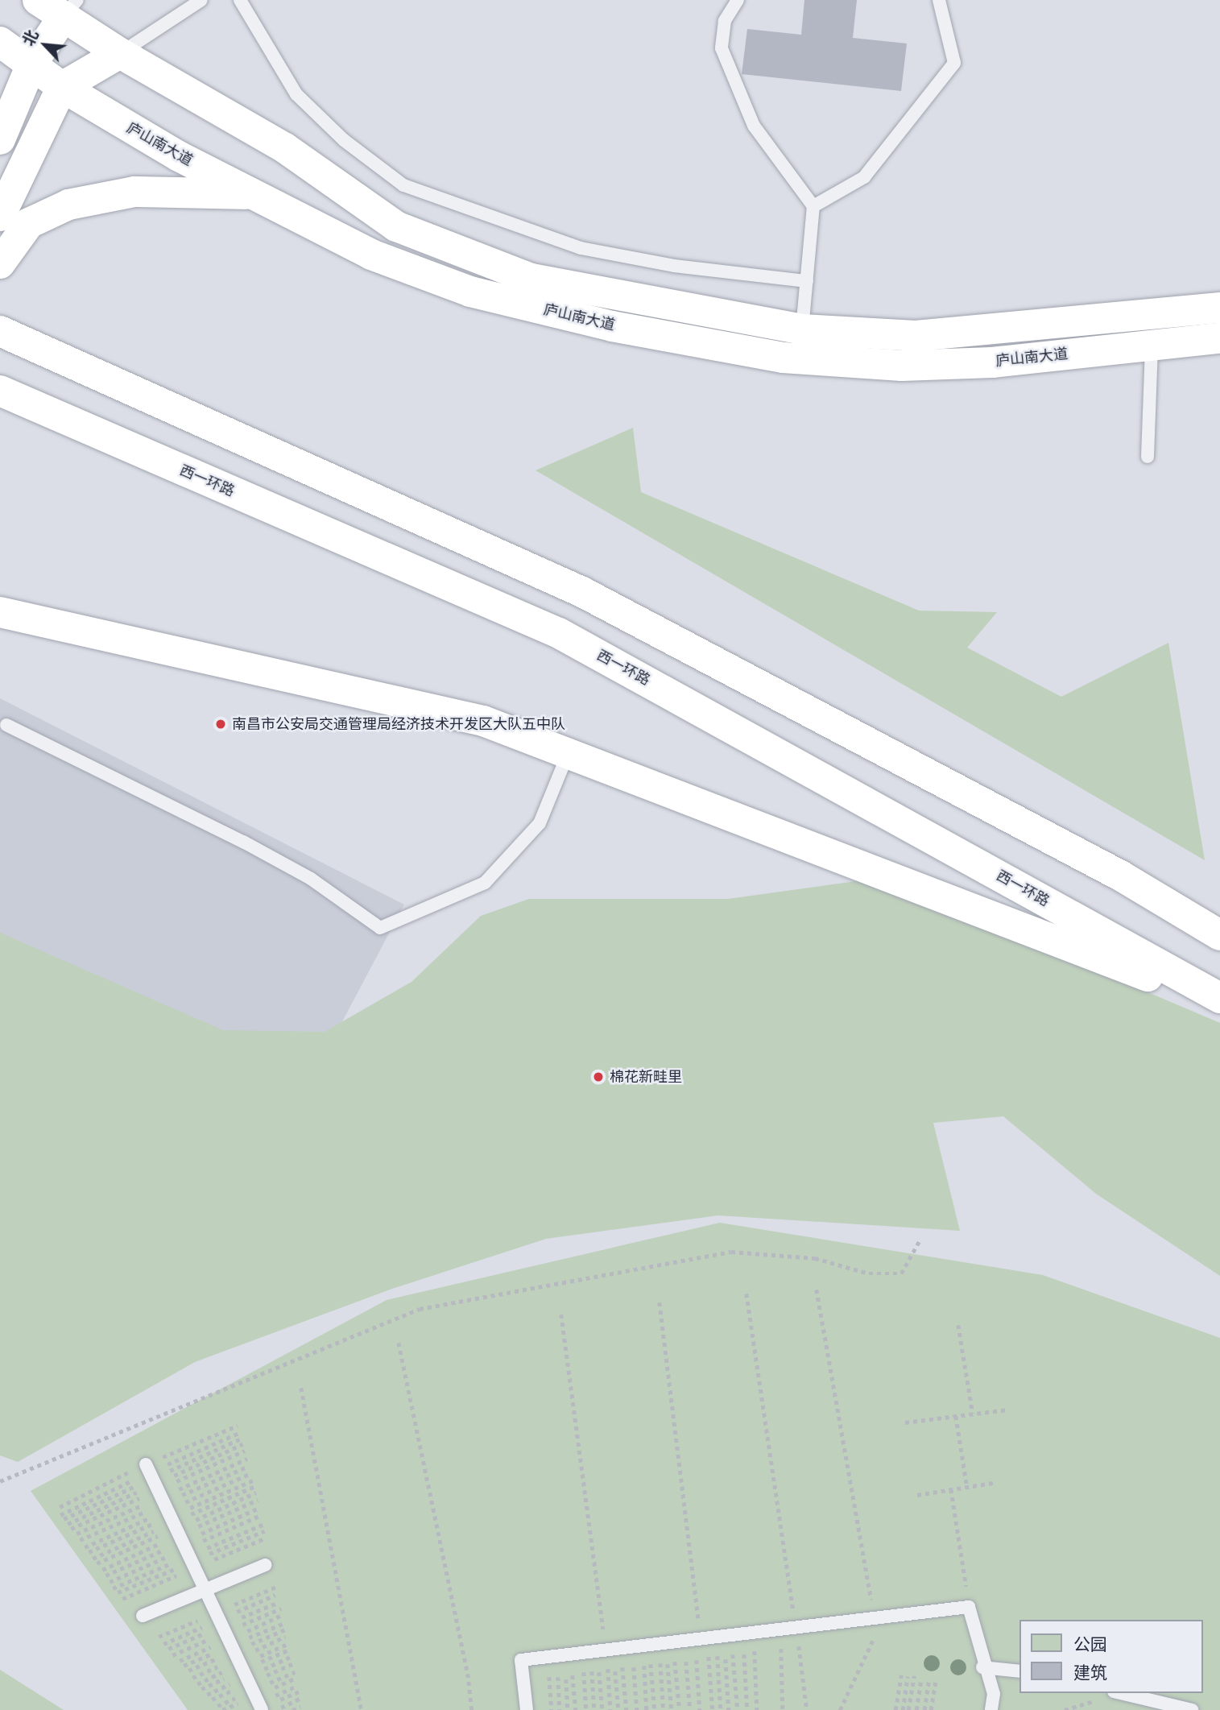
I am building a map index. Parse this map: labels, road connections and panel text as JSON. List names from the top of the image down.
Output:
{
  "streets": {
    "highway": ["庐山南大道", "西一环路"]
  },
  "places": ["南昌市公安局交通管理局经济技术开发区大队五中队", "棉花新畦里"],
  "legend": ["公园", "建筑"],
  "north": "top left"
}
